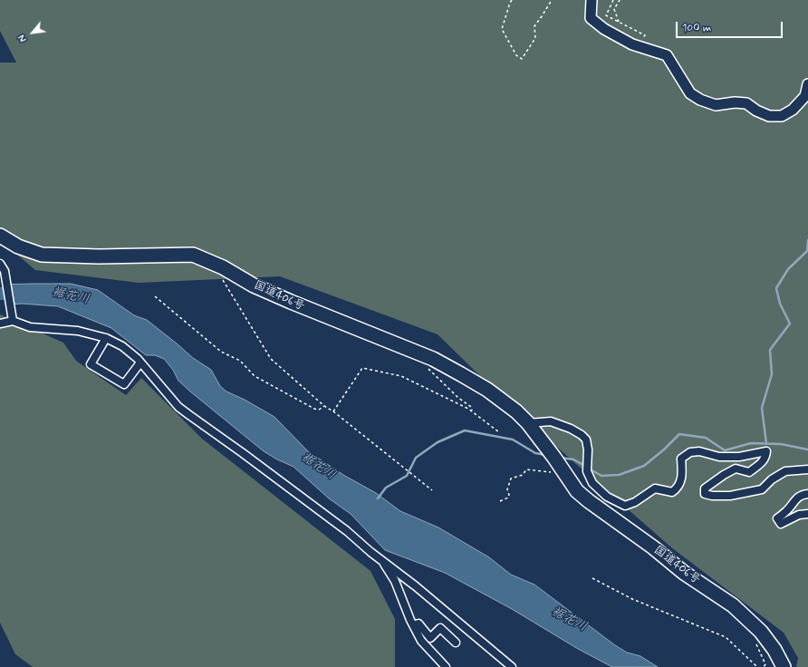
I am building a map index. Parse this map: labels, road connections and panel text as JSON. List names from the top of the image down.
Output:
{
  "streets": {
    "highway": ["国道406号"]
  },
  "water": ["裾花川"],
  "scale_bar": "100 m",
  "north": "bottom left"
}
